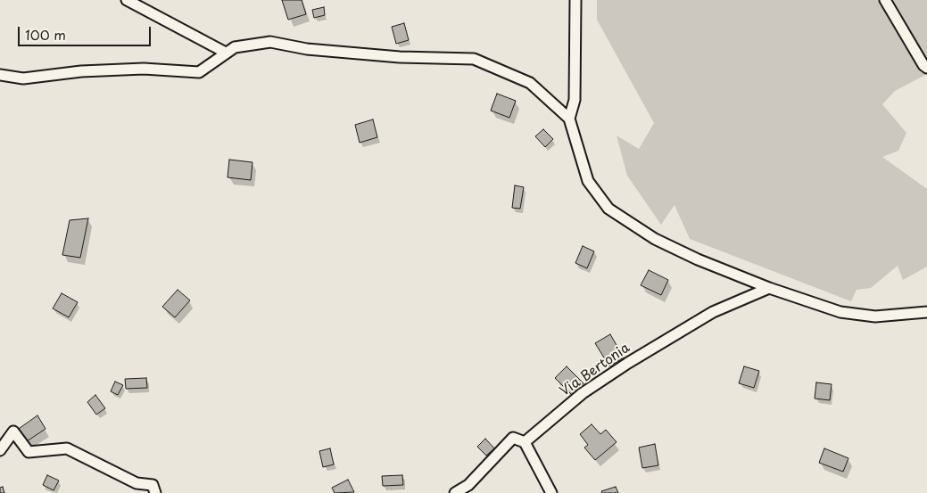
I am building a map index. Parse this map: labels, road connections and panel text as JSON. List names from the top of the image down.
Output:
{
  "streets": {
    "street": ["Via Bertonia"]
  },
  "scale_bar": "100 m"
}
